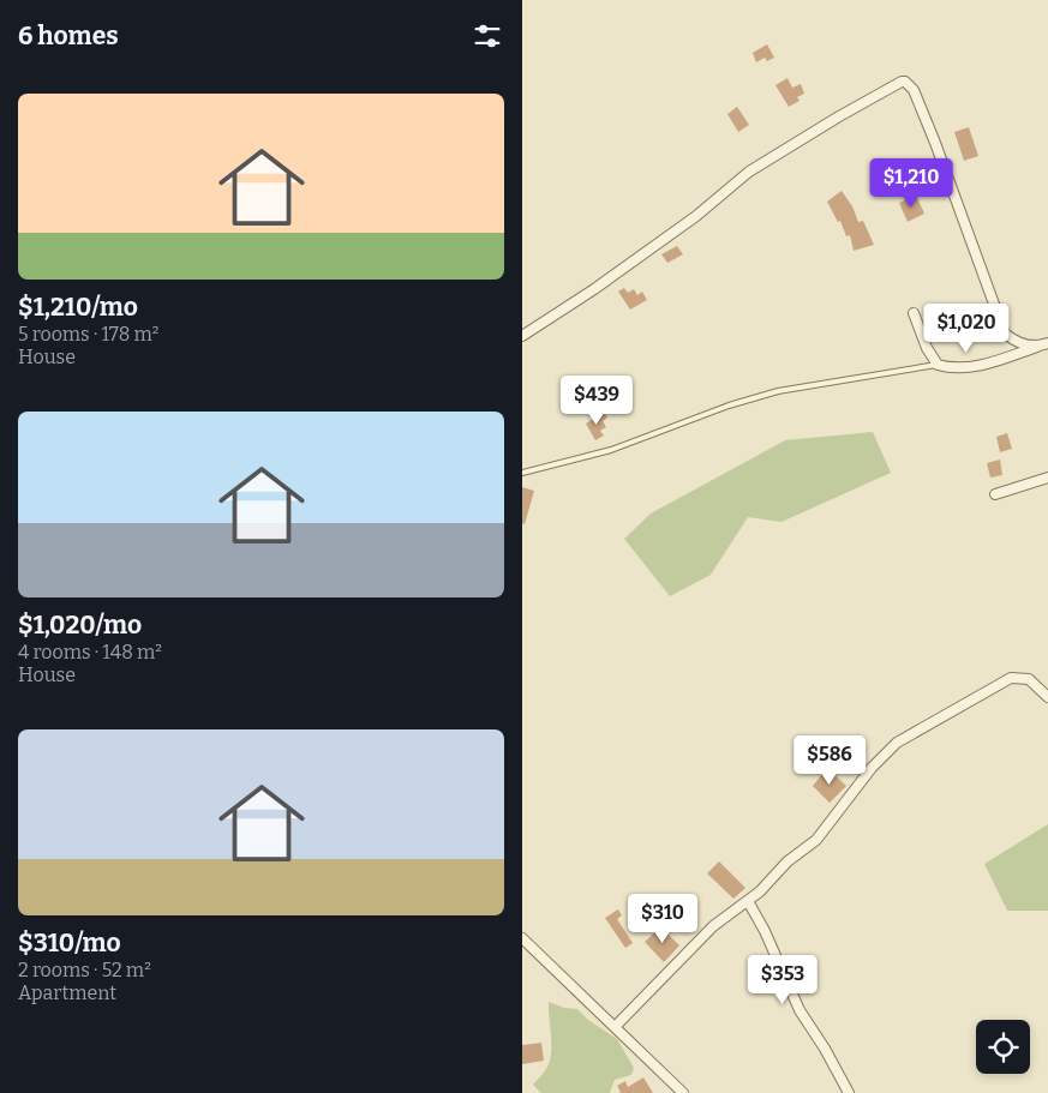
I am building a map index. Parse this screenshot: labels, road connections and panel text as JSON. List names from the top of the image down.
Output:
{
  "page": {
    "heading": "6 homes",
    "list": [
      {
        "name": "$1,210/mo",
        "note": "5 rooms · 178 m² · House"
      },
      {
        "name": "$1,020/mo",
        "note": "4 rooms · 148 m² · House"
      },
      {
        "name": "$310/mo",
        "note": "2 rooms · 52 m² · Apartment"
      }
    ],
    "price": [
      "$1,210",
      "$1,020",
      "$439",
      "$586",
      "$310",
      "$353"
    ]
  }
}
